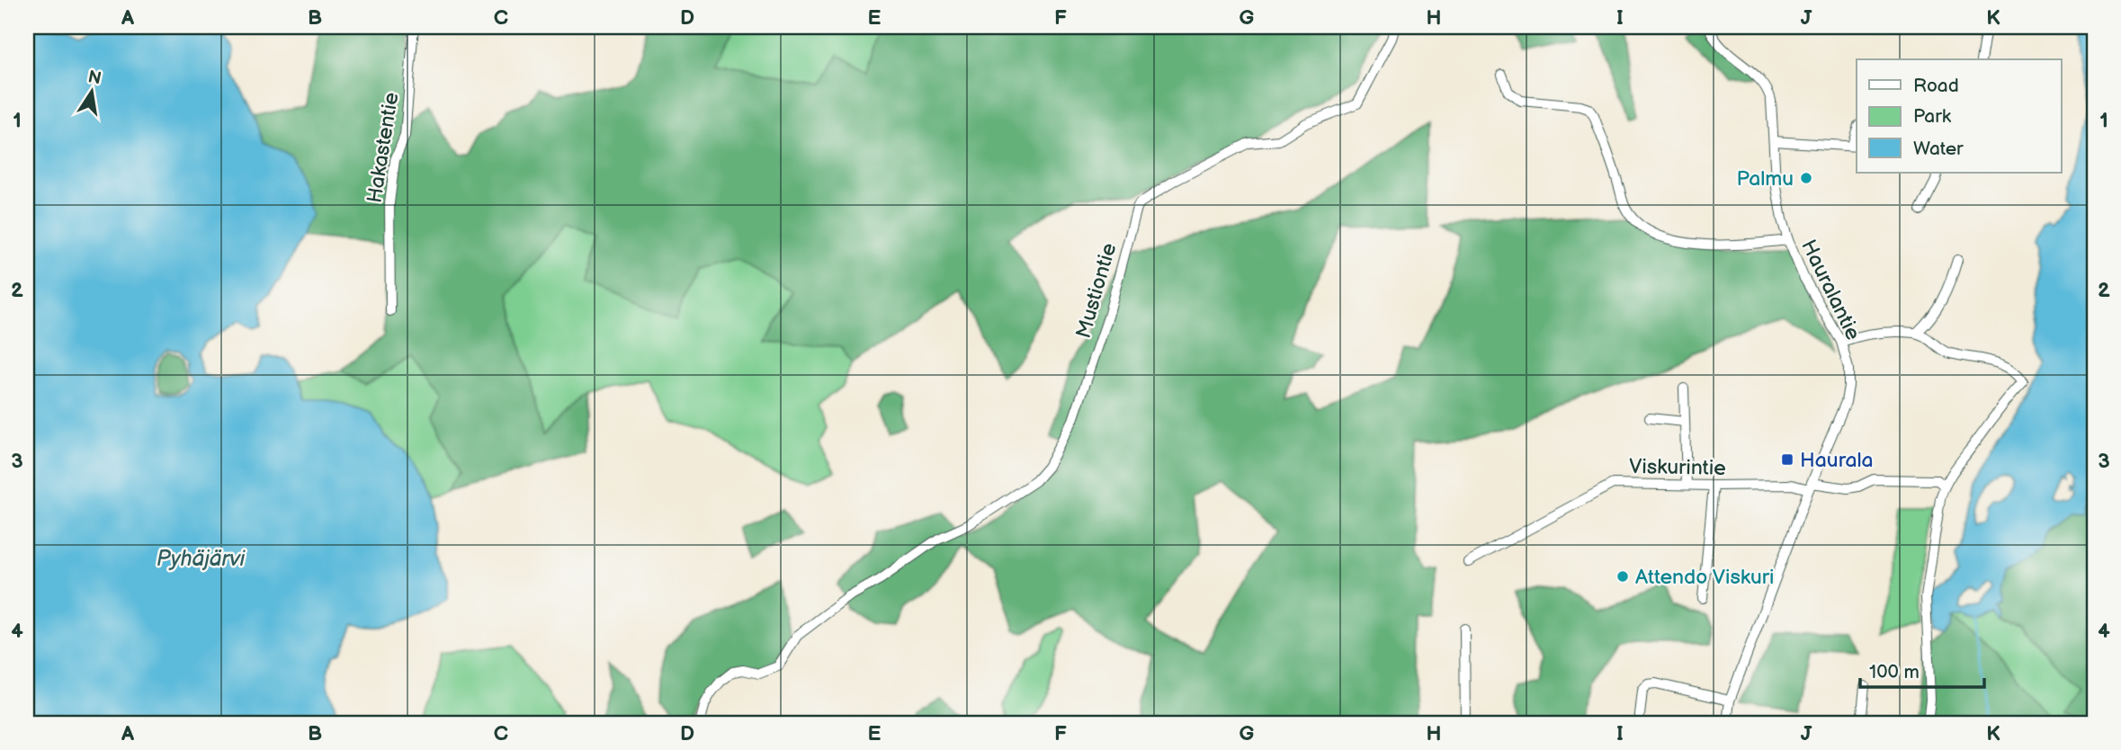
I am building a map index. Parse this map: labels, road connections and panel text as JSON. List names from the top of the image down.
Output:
{
  "streets": {
    "street": [
      "Hakastentie",
      "Hauralantie",
      "Mustiontie",
      "Viskurintie"
    ]
  },
  "crossings": [
    ["Hauralantie", "Viskurintie"]
  ],
  "water": ["Pyhäjärvi"],
  "places": {
    "other": ["Palmu", "Attendo Viskuri"],
    "transit": ["Haurala"]
  },
  "legend": ["Road", "Park", "Water"],
  "scale_bar": "100 m",
  "north": "top",
  "grid": {
    "columns": [
      "A",
      "B",
      "C",
      "D",
      "E",
      "F",
      "G",
      "H",
      "I",
      "J",
      "K"
    ],
    "rows": [
      "1",
      "2",
      "3",
      "4"
    ]
  }
}
